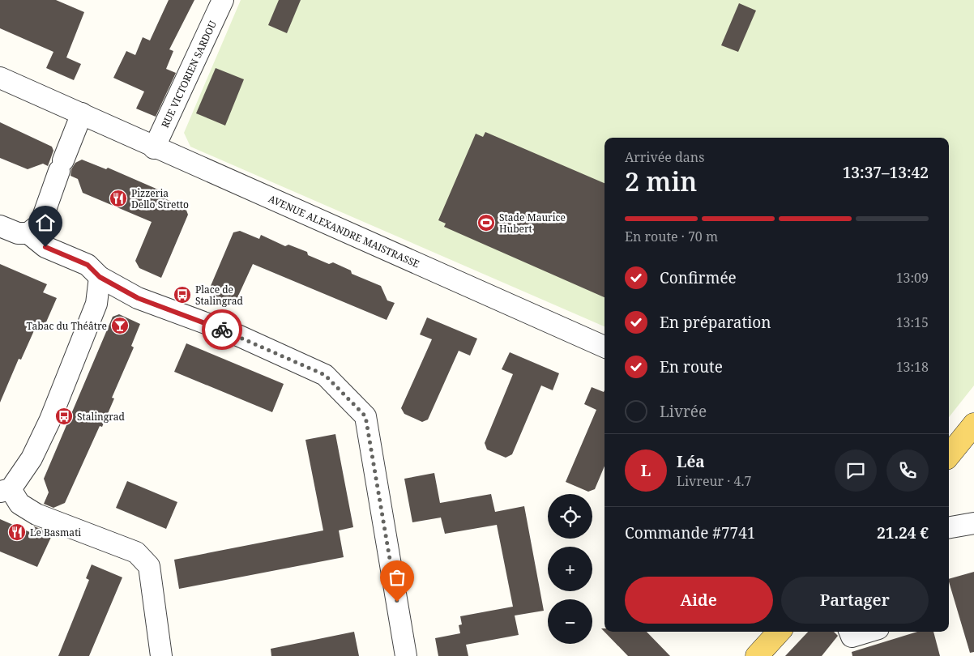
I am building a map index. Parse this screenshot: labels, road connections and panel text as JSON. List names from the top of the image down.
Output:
{
  "streets": {
    "street": ["RUE VICTORIEN SARDOU", "AVENUE ALEXANDRE MAISTRASSE"]
  },
  "crossings": [
    ["RUE VICTORIEN SARDOU", "AVENUE ALEXANDRE MAISTRASSE"]
  ],
  "places": {
    "restaurant": ["Pizzeria Dello Stretto", "Le Basmati"],
    "sports": ["Stade Maurice Hubert"],
    "bus stop": ["Place de Stalingrad", "Stalingrad"],
    "bar": ["Tabac du Théâtre"]
  },
  "page": {
    "heading": ["2 min", "Arrivée dans", "13:37–13:42"],
    "panel": [
      "Léa",
      "Livreur · 4.7",
      "Commande #7741",
      "21.24 €"
    ],
    "bar": "En route · 70 m",
    "list": [
      ["Confirmée", "13:09"],
      ["En préparation", "13:15"],
      ["En route", "13:18"],
      "Livrée"
    ],
    "round": "L",
    "map_buttons": ["+", "−"],
    "buttons": ["Aide", "Partager"]
  }
}
